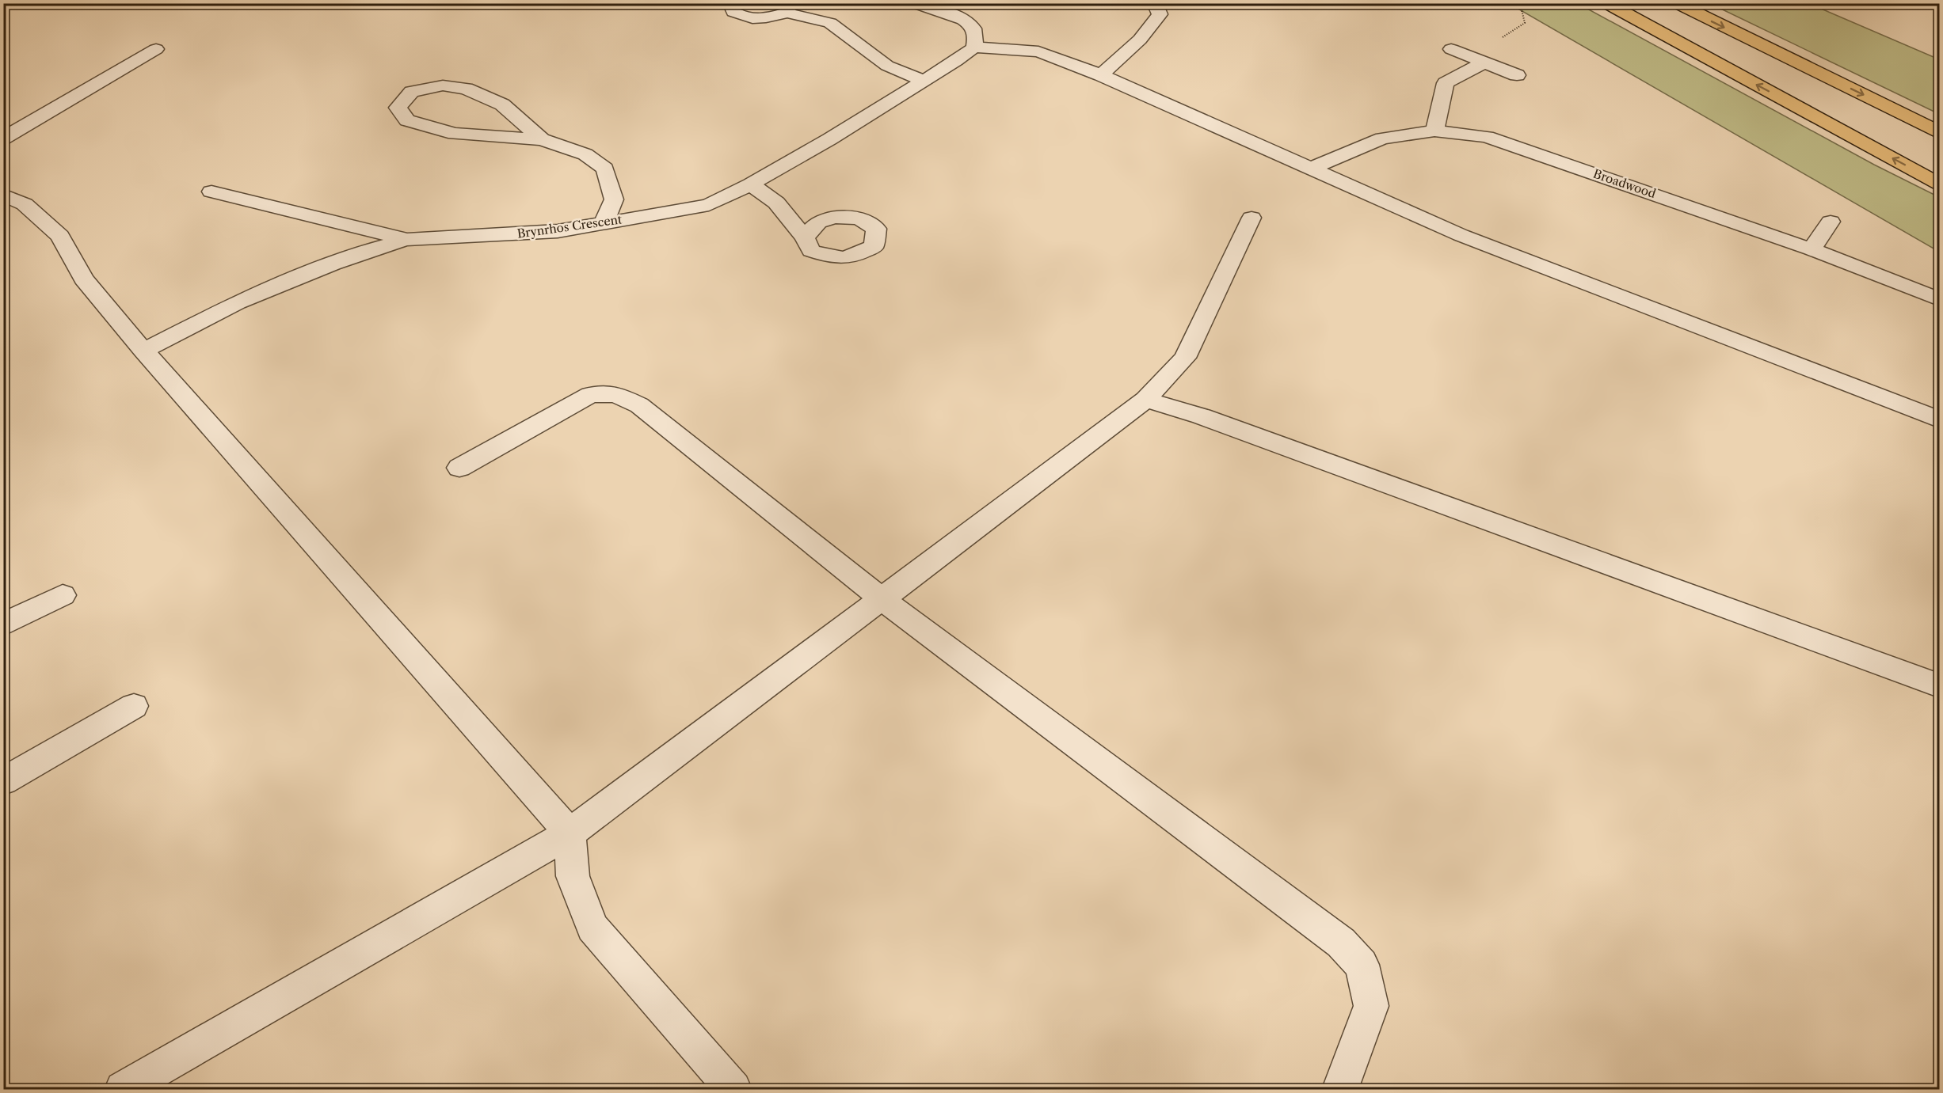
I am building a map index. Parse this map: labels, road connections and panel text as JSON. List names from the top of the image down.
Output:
{
  "streets": {
    "street": ["Broadwood", "Brynrhos Crescent"]
  }
}
